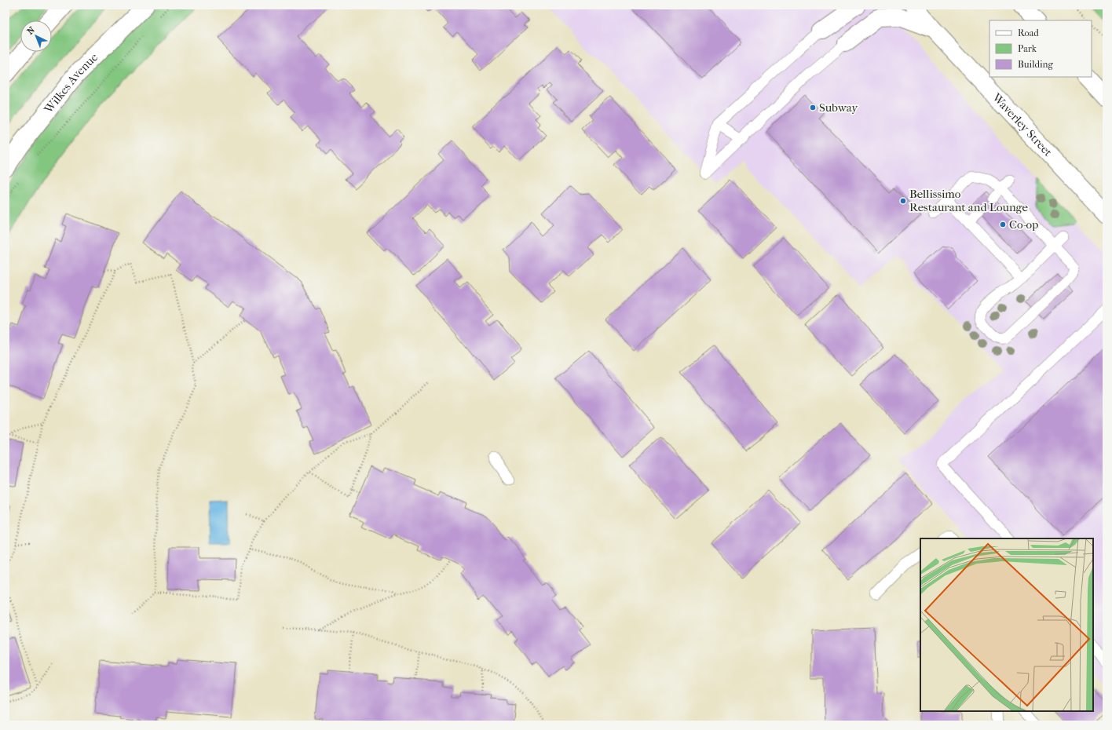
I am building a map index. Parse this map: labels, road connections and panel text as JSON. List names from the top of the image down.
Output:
{
  "streets": {
    "main road": ["Wilkes Avenue", "Waverley Street"]
  },
  "places": ["Subway", "Bellissimo Restaurant and Lounge", "Co-op"],
  "legend": ["Road", "Park", "Building"],
  "north": "top left"
}
